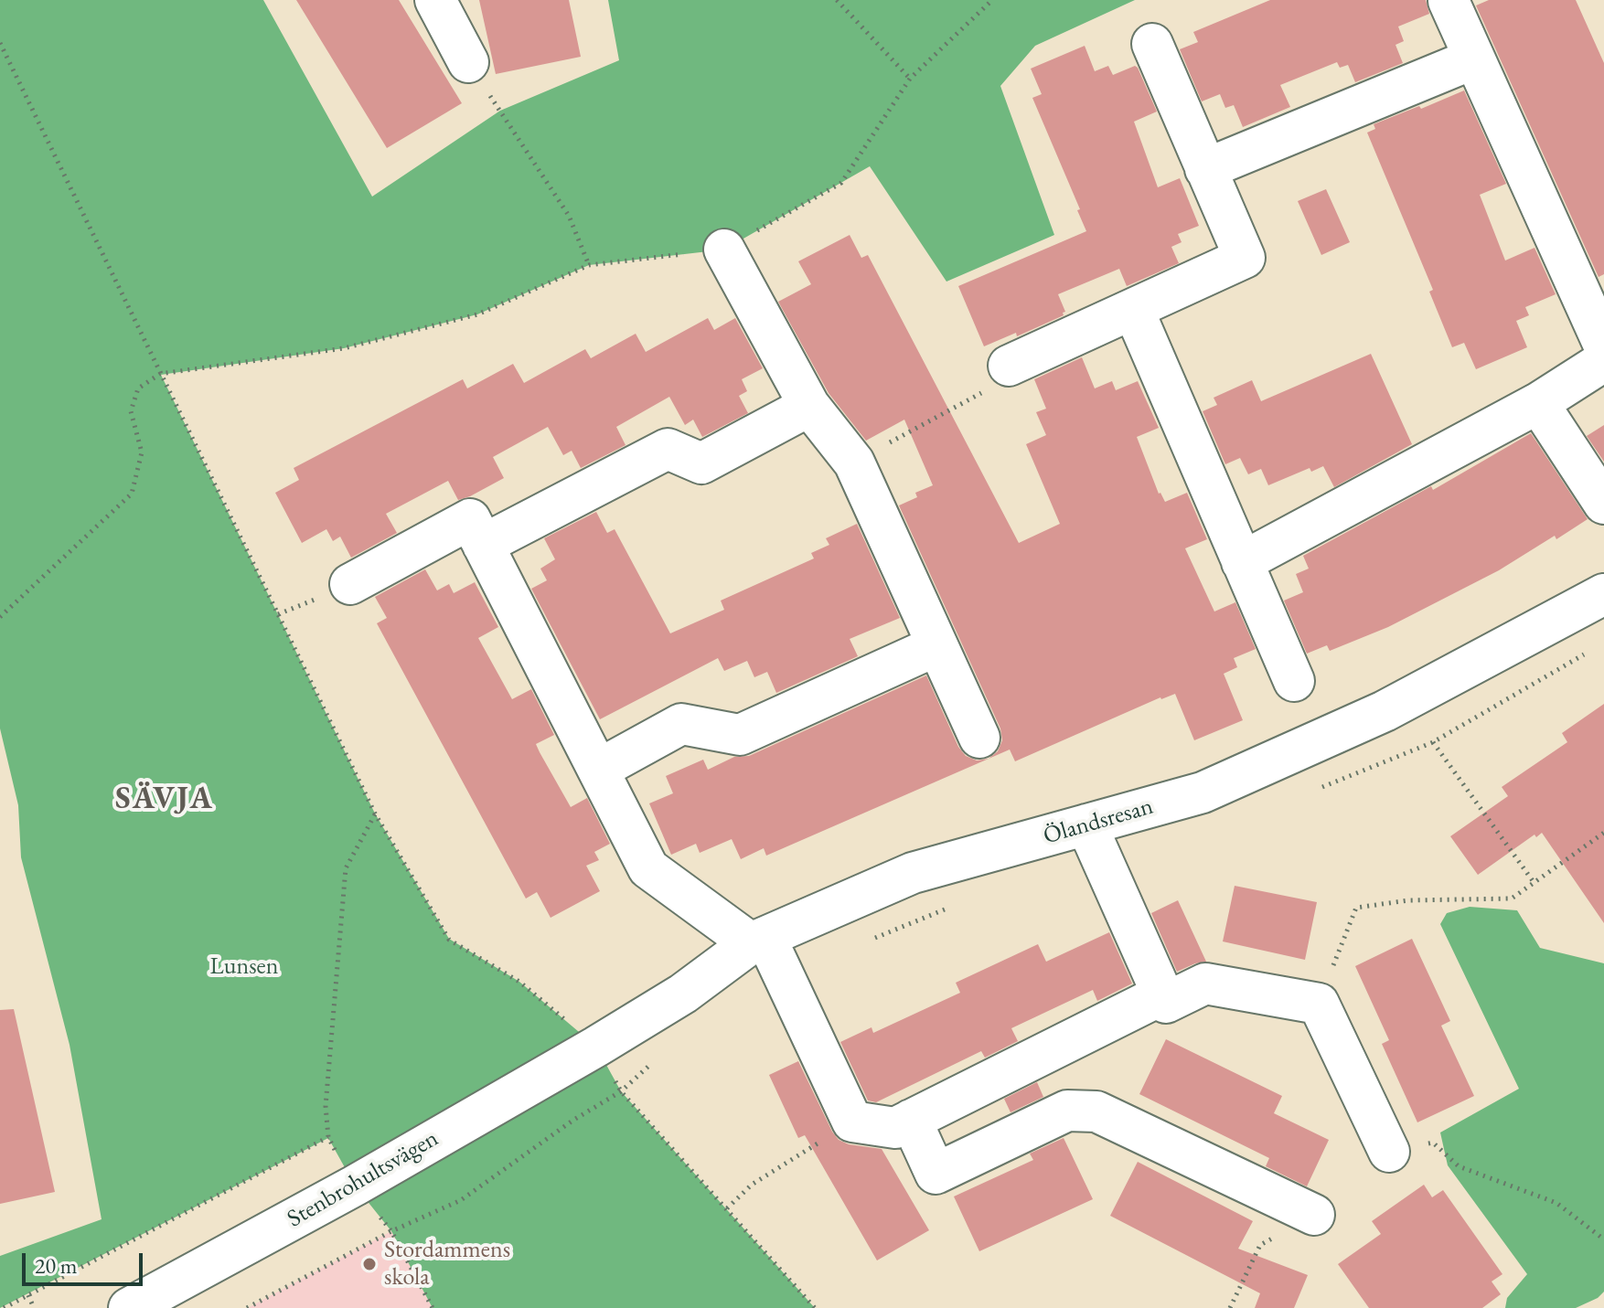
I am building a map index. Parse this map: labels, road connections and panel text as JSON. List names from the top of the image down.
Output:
{
  "streets": {
    "street": ["Ölandsresan", "Stenbrohultsvägen"]
  },
  "crossings": [
    ["Ölandsresan", "Stenbrohultsvägen"]
  ],
  "districts": ["SÄVJA"],
  "parks": ["Lunsen"],
  "places": ["Stordammens skola"],
  "scale_bar": "20 m"
}
